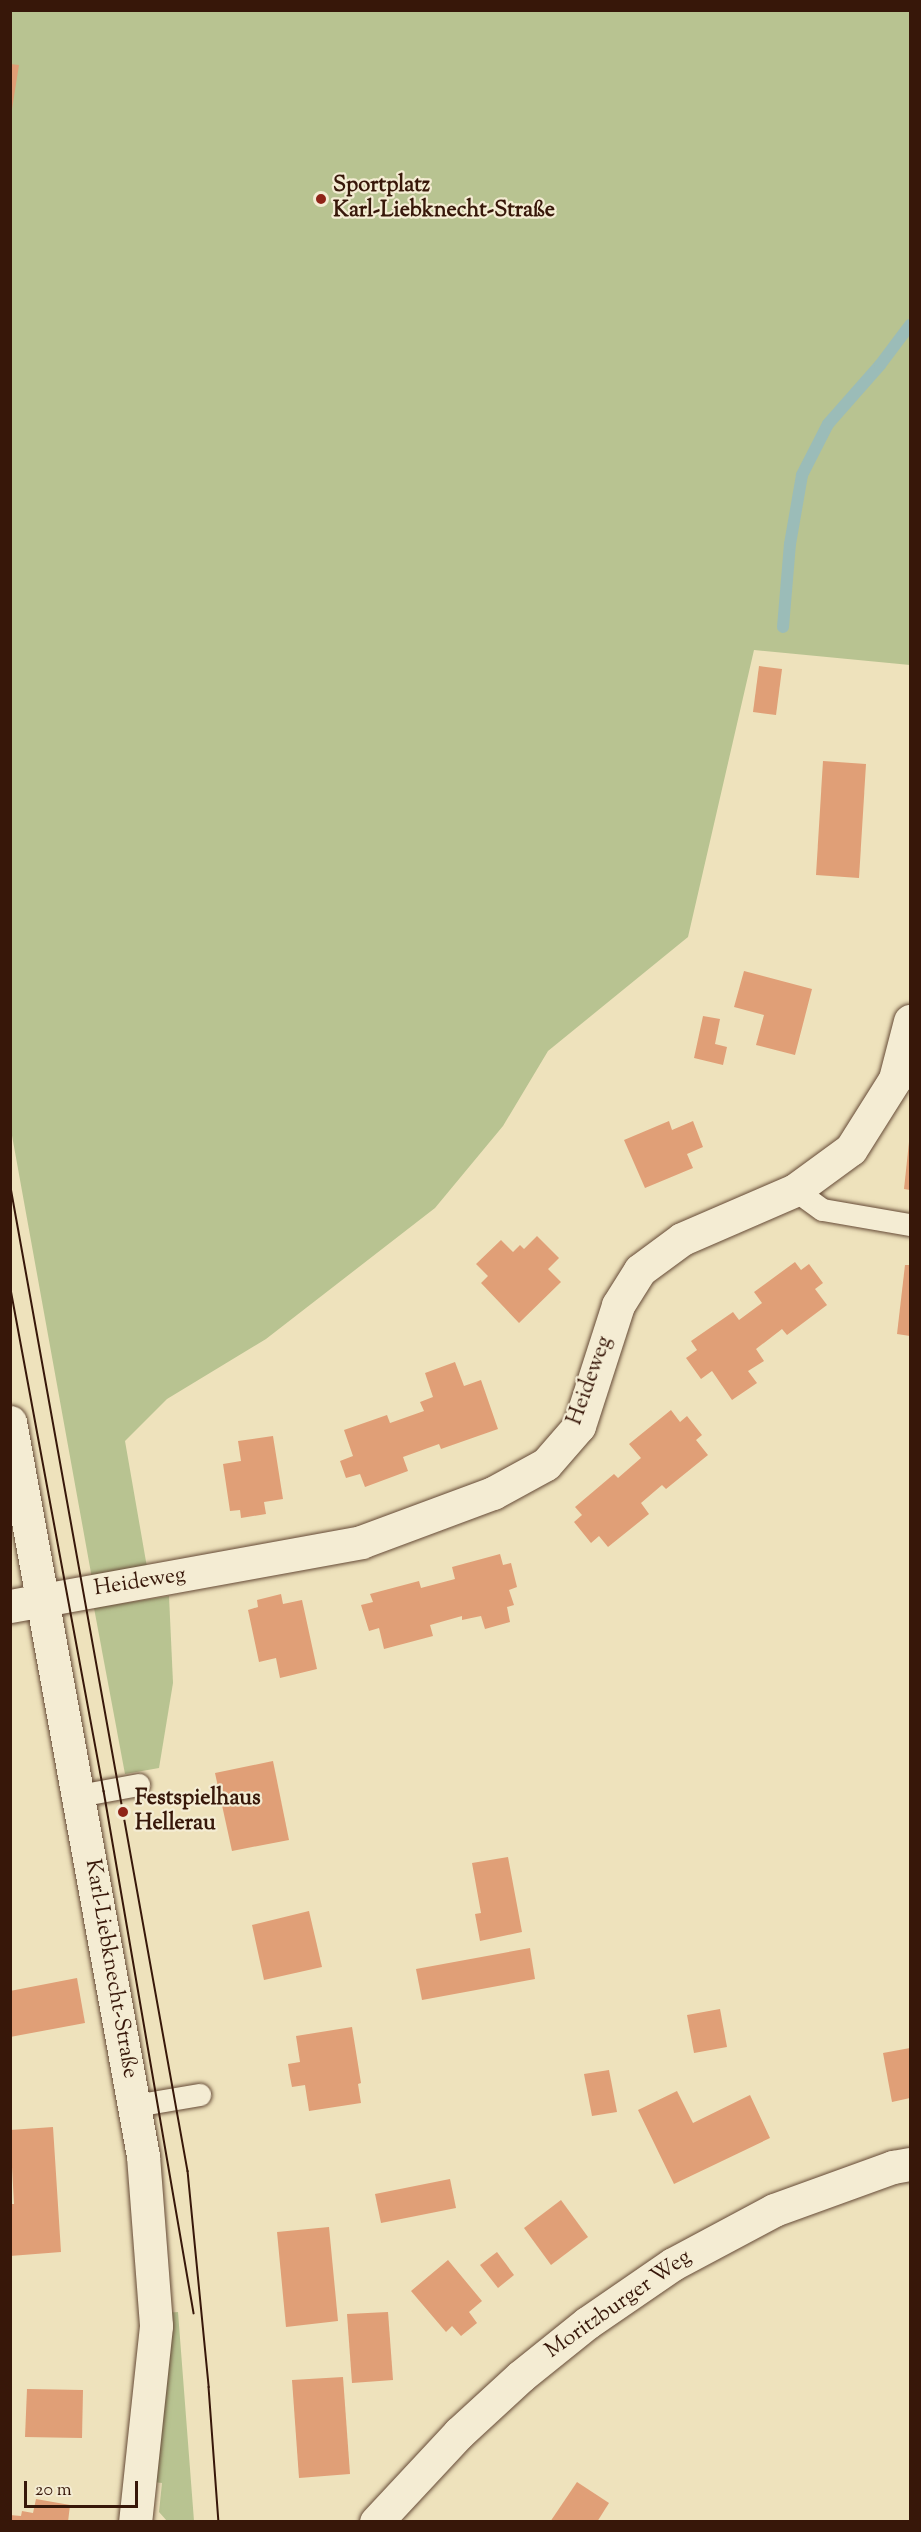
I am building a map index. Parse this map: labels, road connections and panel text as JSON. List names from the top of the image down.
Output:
{
  "streets": {
    "street": ["Heideweg", "Karl-Liebknecht-Straße", "Moritzburger Weg"]
  },
  "crossings": [
    ["Heideweg", "Karl-Liebknecht-Straße"]
  ],
  "places": ["Sportplatz Karl-Liebknecht-Straße", "Festspielhaus Hellerau"],
  "scale_bar": "20 m"
}
